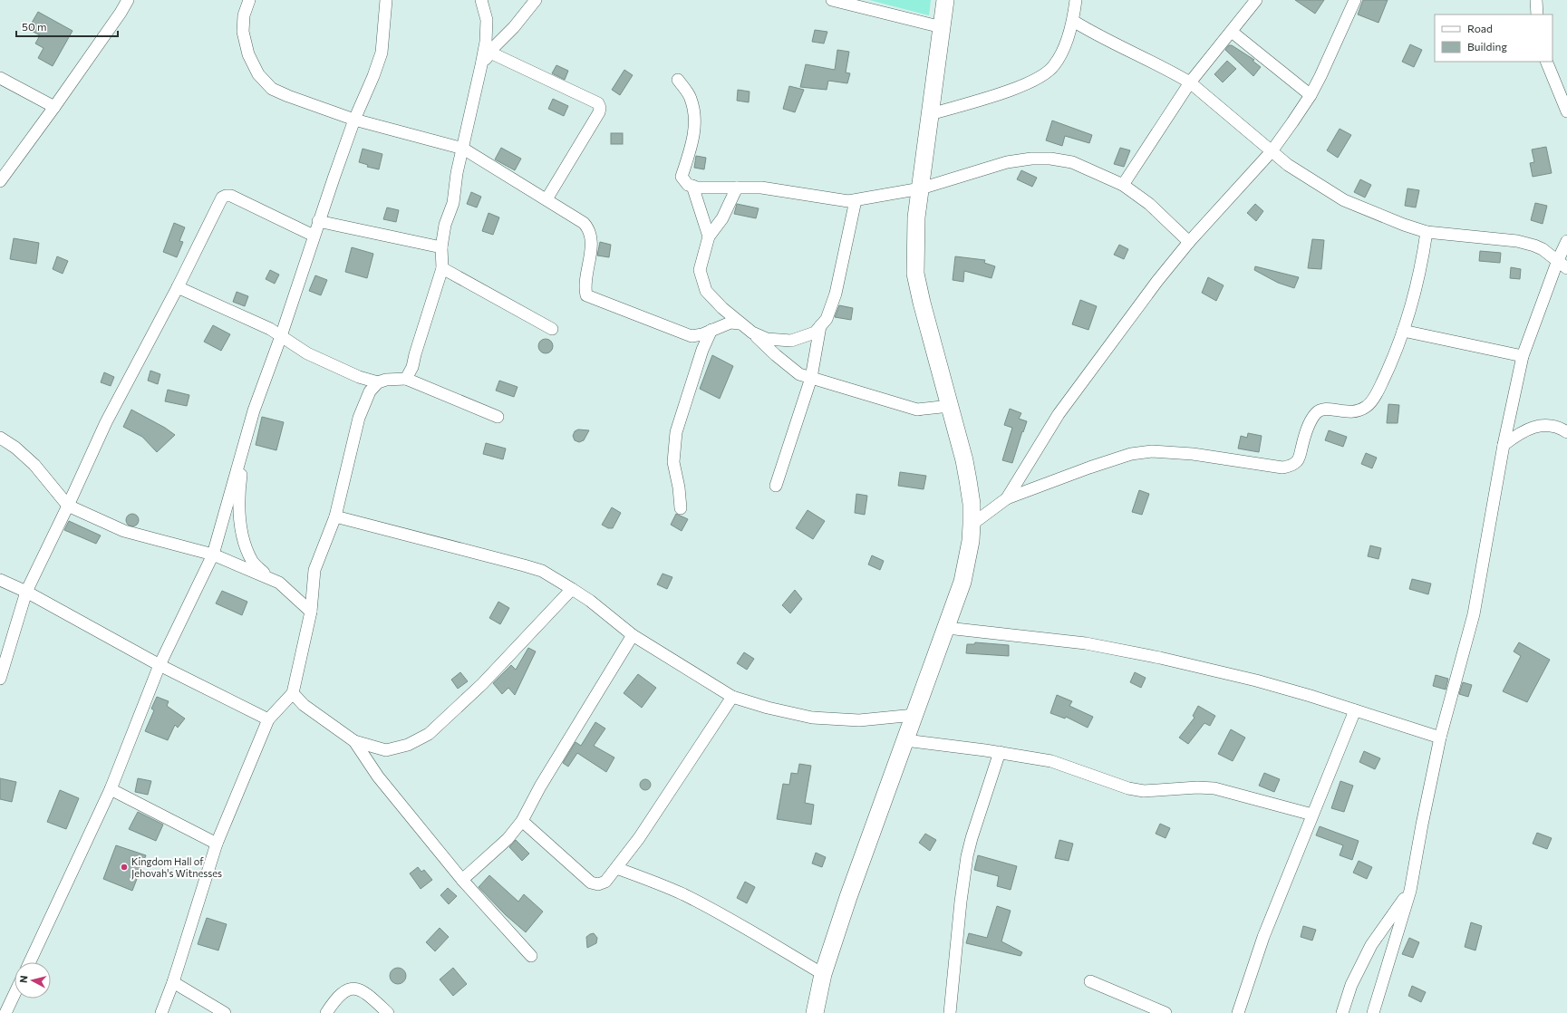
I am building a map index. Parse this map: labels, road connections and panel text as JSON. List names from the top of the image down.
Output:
{
  "places": ["Kingdom Hall of Jehovah's Witnesses"],
  "legend": ["Road", "Building"],
  "scale_bar": "50 m",
  "north": "left"
}
